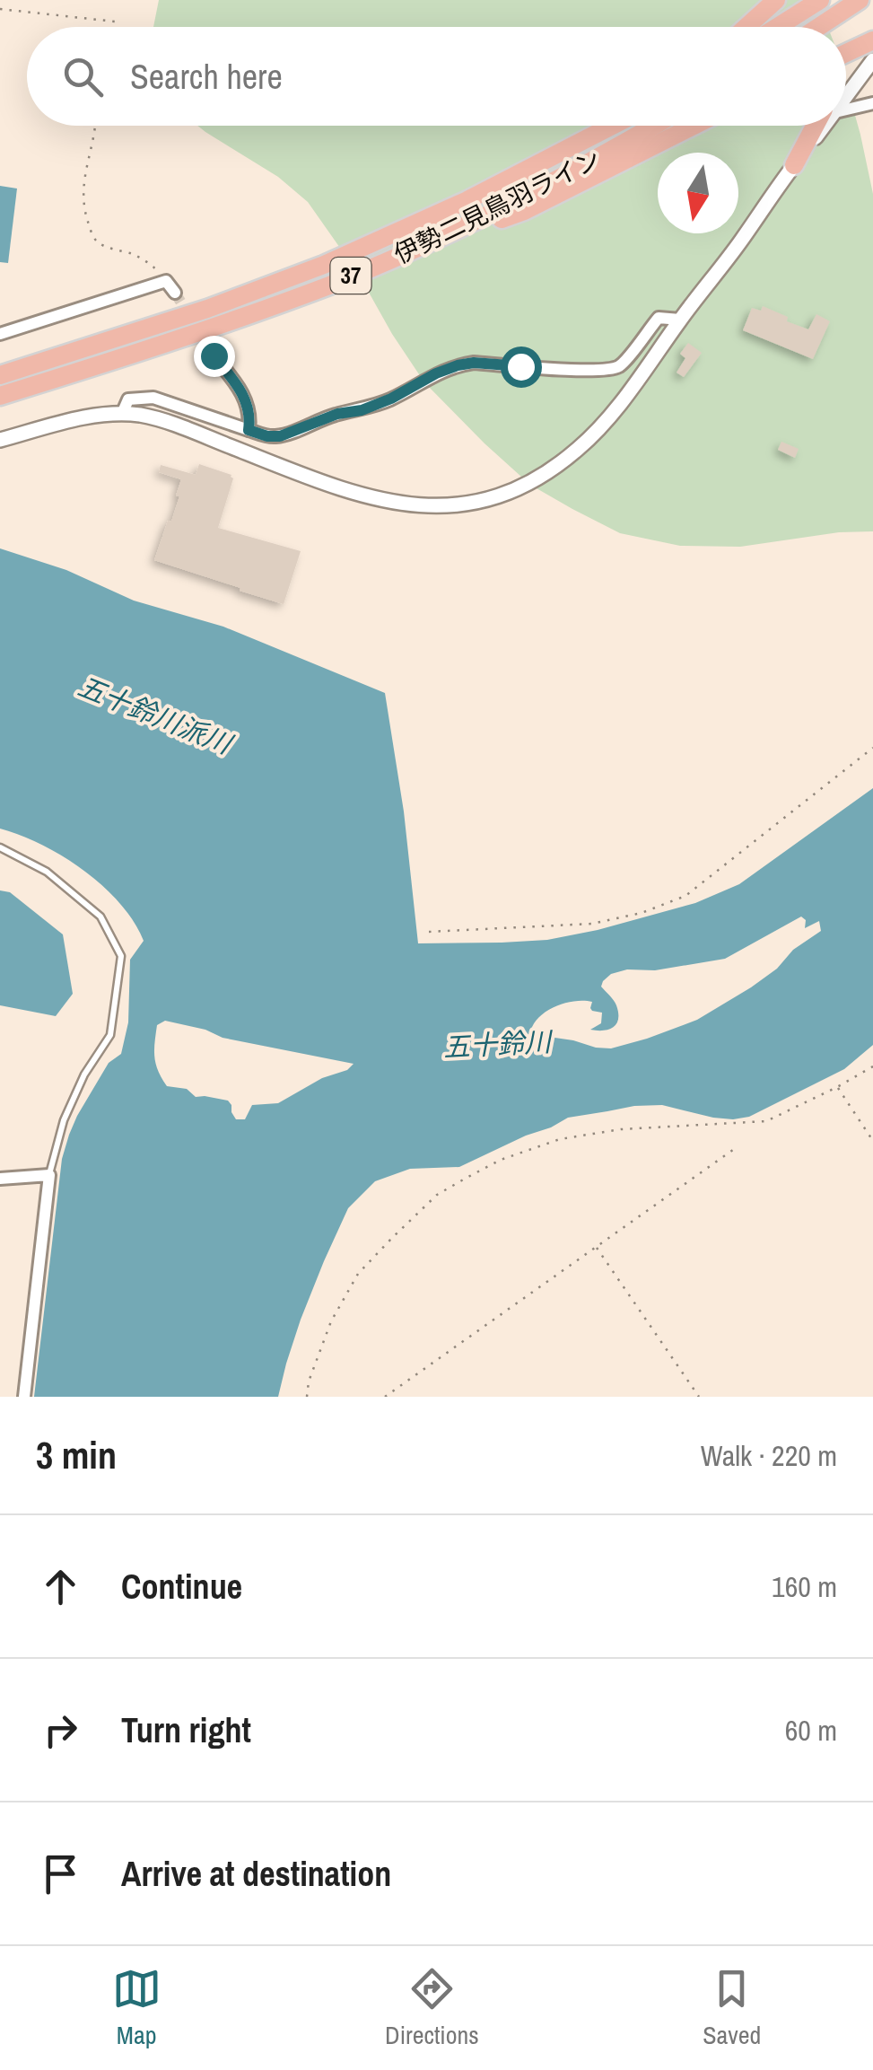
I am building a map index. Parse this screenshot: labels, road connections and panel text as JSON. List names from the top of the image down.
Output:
{
  "streets": {
    "main road": ["伊勢二見鳥羽ライン", "37"]
  },
  "water": ["五十鈴川派川", "五十鈴川"],
  "north": "bottom",
  "page": {
    "search": "Search here",
    "heading": ["3 min", "Walk · 220 m"],
    "list": [
      ["Continue", "160 m"],
      ["Turn right", "60 m"],
      "Arrive at destination"
    ],
    "nav": ["Map", "Directions", "Saved"]
  }
}
